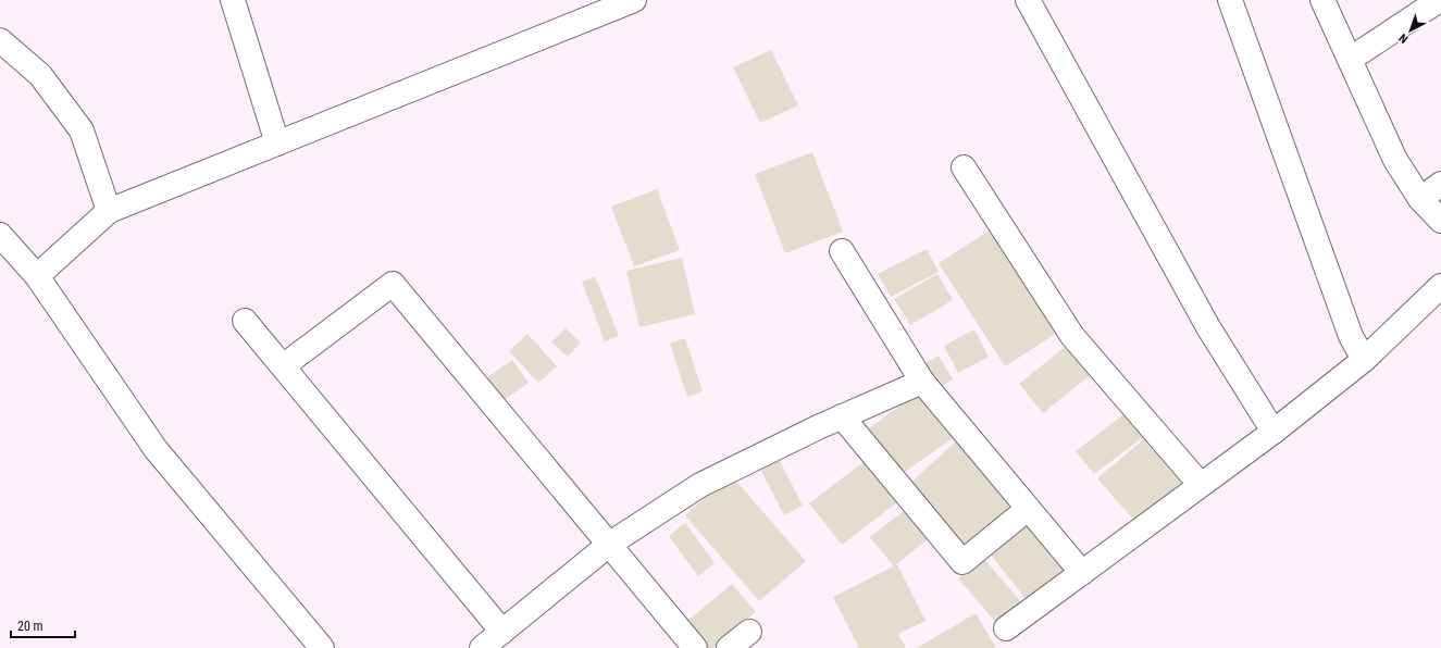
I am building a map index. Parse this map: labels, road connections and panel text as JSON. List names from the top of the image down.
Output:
{
  "scale_bar": "20 m",
  "north": "bottom left"
}
